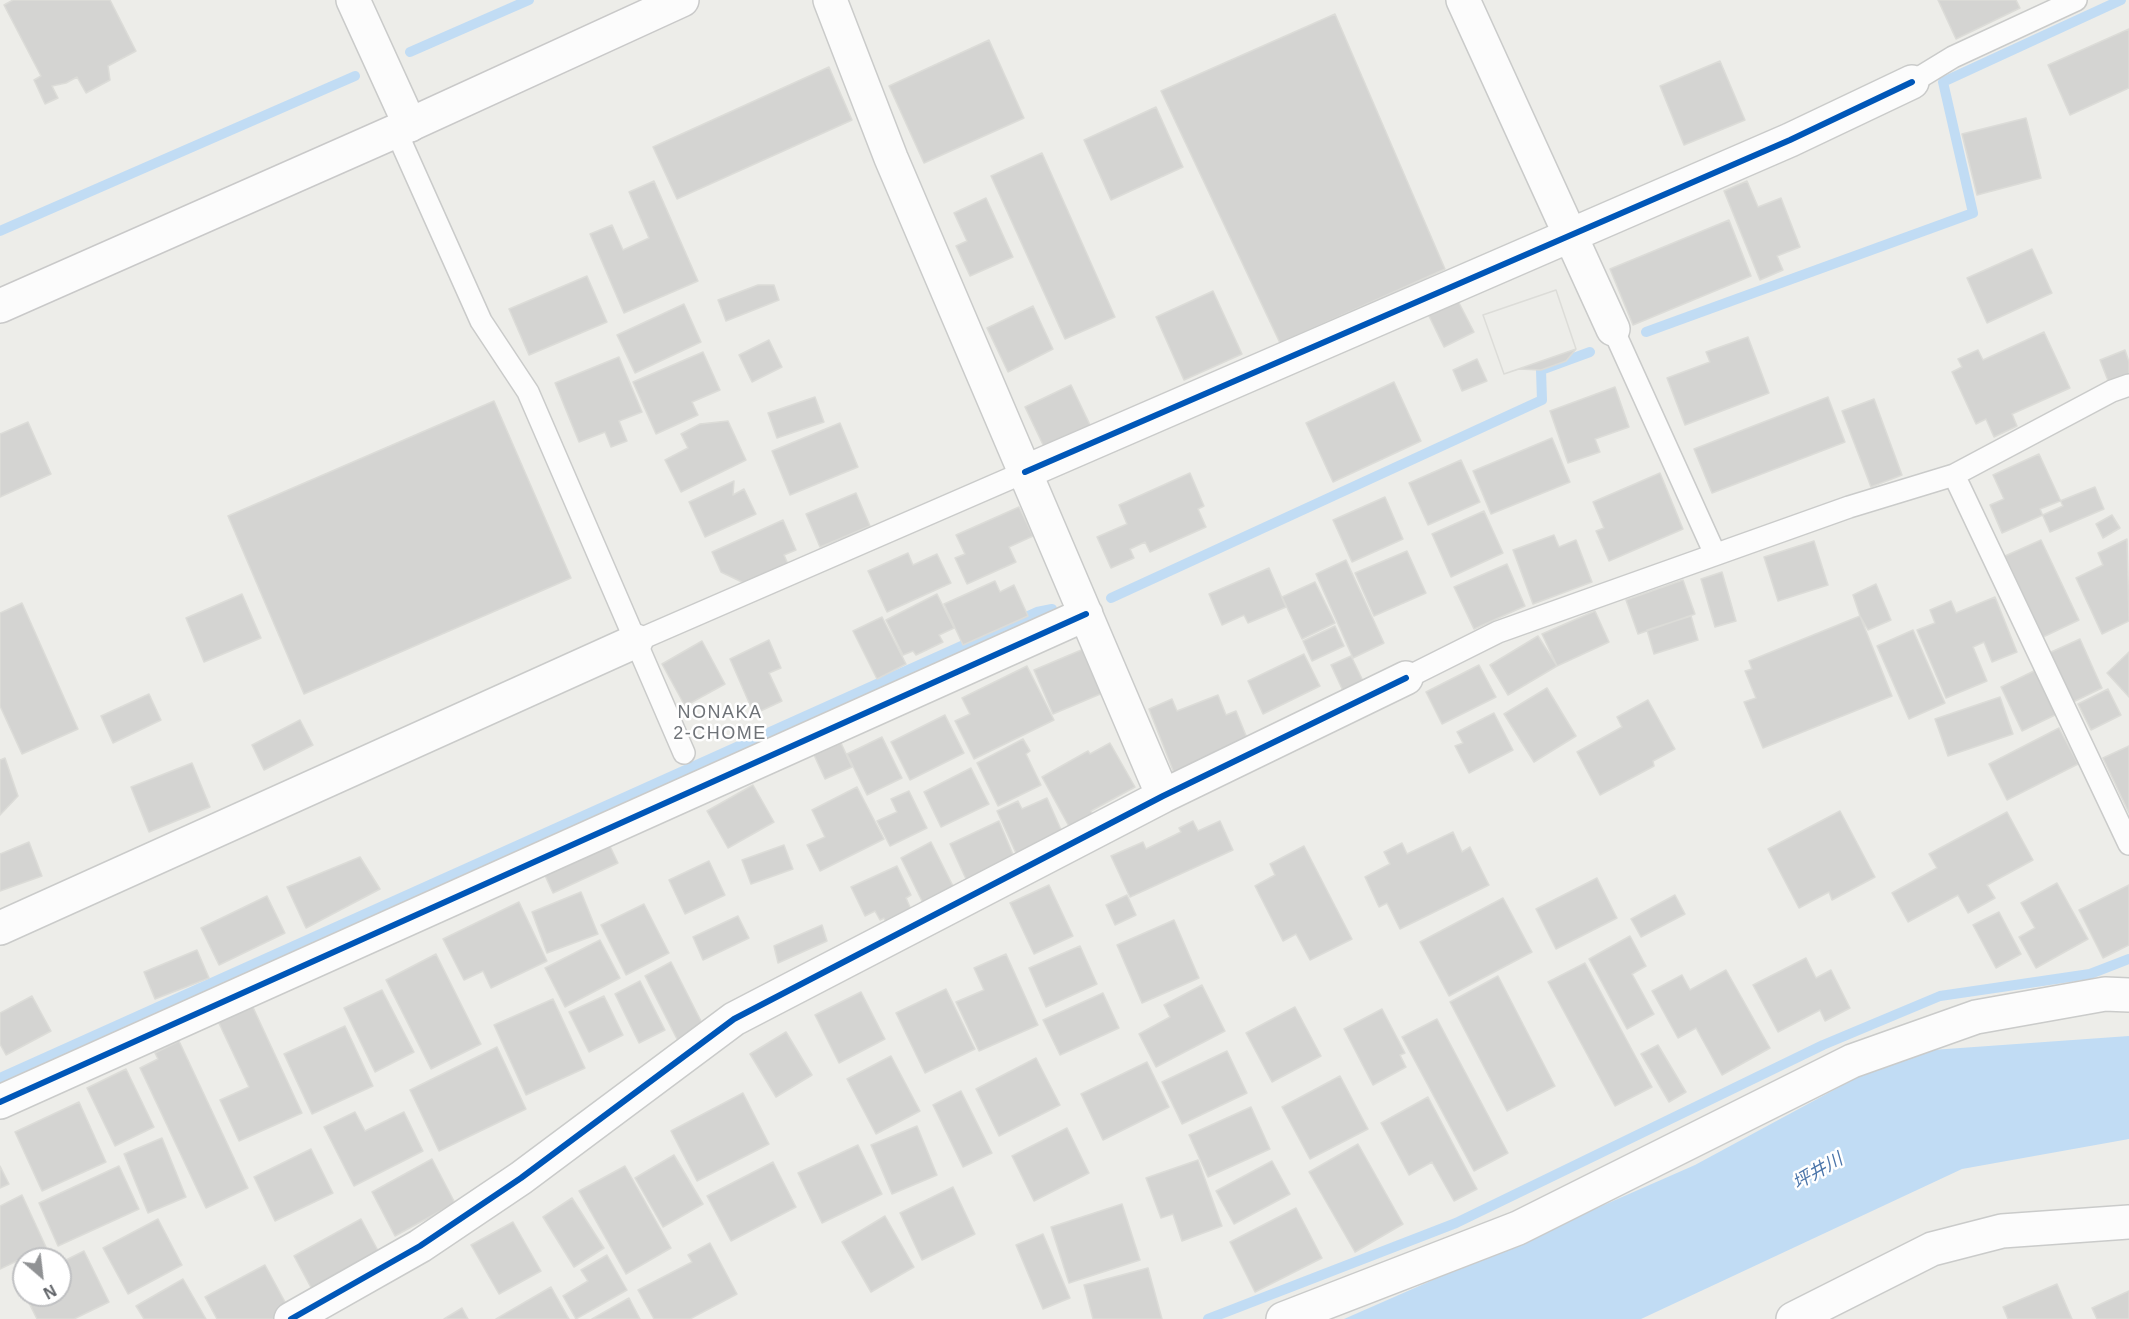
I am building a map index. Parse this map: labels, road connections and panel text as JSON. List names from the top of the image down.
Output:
{
  "districts": ["NONAKA 2-CHOME"],
  "water": ["坪井川"],
  "north": "bottom right"
}
